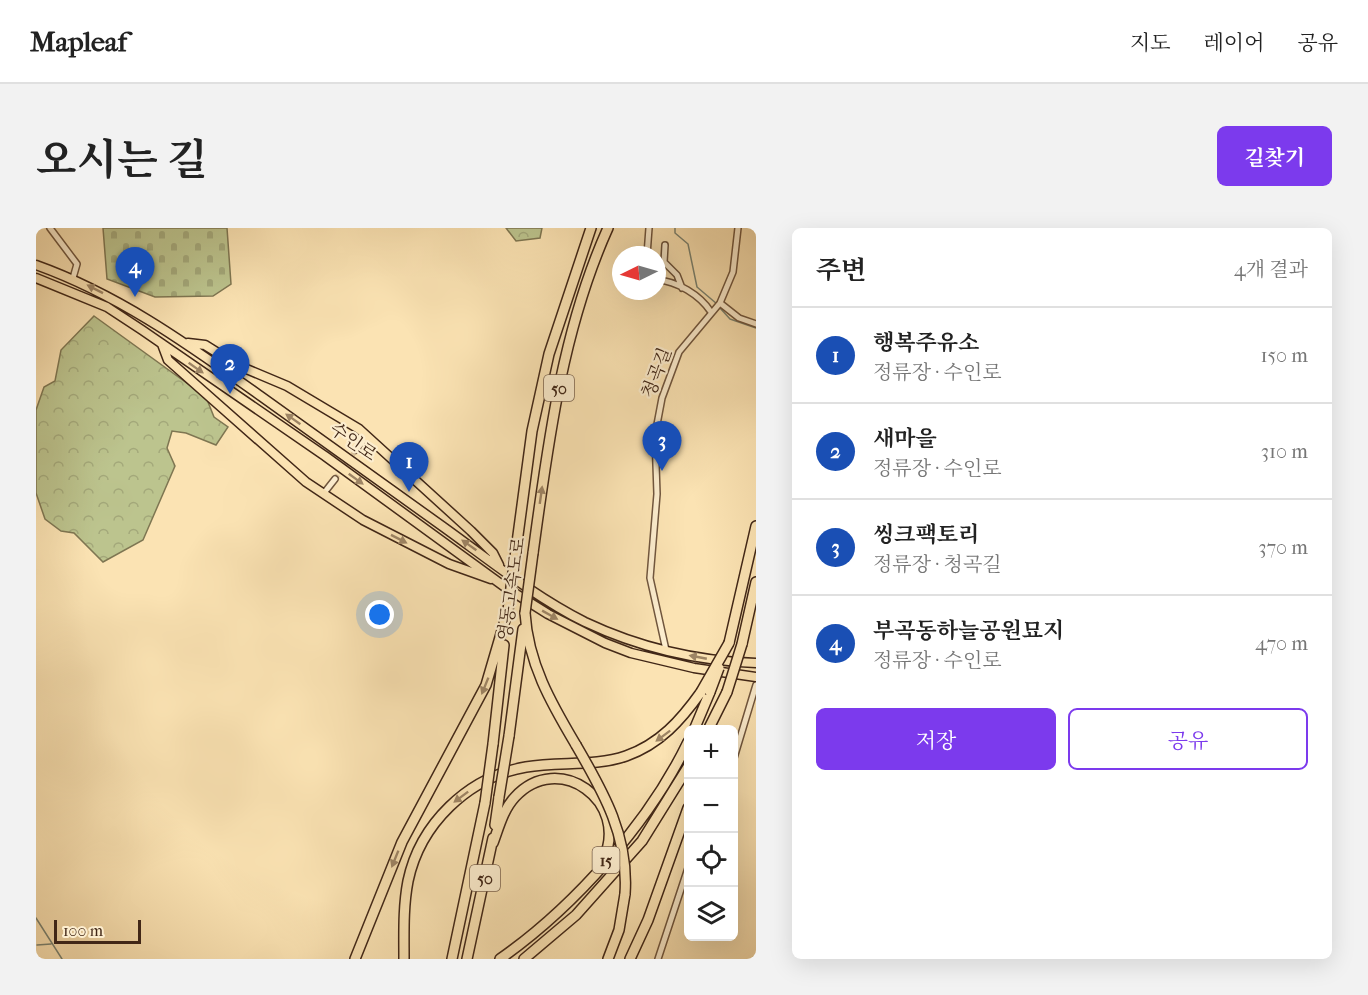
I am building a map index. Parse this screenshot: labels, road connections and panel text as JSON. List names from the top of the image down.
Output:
{
  "streets": {
    "highway": ["50", "영동고속도로", "15"],
    "main road": ["수인로"],
    "street": ["청곡길"]
  },
  "crossings": [
    ["청곡길", "수인로"]
  ],
  "scale_bar": "100 m",
  "north": "left",
  "page": {
    "header": "Mapleaf",
    "nav": ["지도", "레이어", "공유"],
    "title": "오시는 길",
    "buttons": [
      "길찾기",
      ["저장", "공유"]
    ],
    "heading": ["주변", "4개 결과"],
    "pins": [
      "4",
      "2",
      "3",
      "1"
    ],
    "list": [
      {
        "mark": "1",
        "name": "행복주유소",
        "note": "정류장 · 수인로",
        "value": "150 m"
      },
      {
        "mark": "2",
        "name": "새마을",
        "note": "정류장 · 수인로",
        "value": "310 m"
      },
      {
        "mark": "3",
        "name": "씽크팩토리",
        "note": "정류장 · 청곡길",
        "value": "370 m"
      },
      {
        "mark": "4",
        "name": "부곡동하늘공원묘지",
        "note": "정류장 · 수인로",
        "value": "470 m"
      }
    ],
    "map_buttons": ["+", "−"],
    "scale": "100 m"
  }
}
